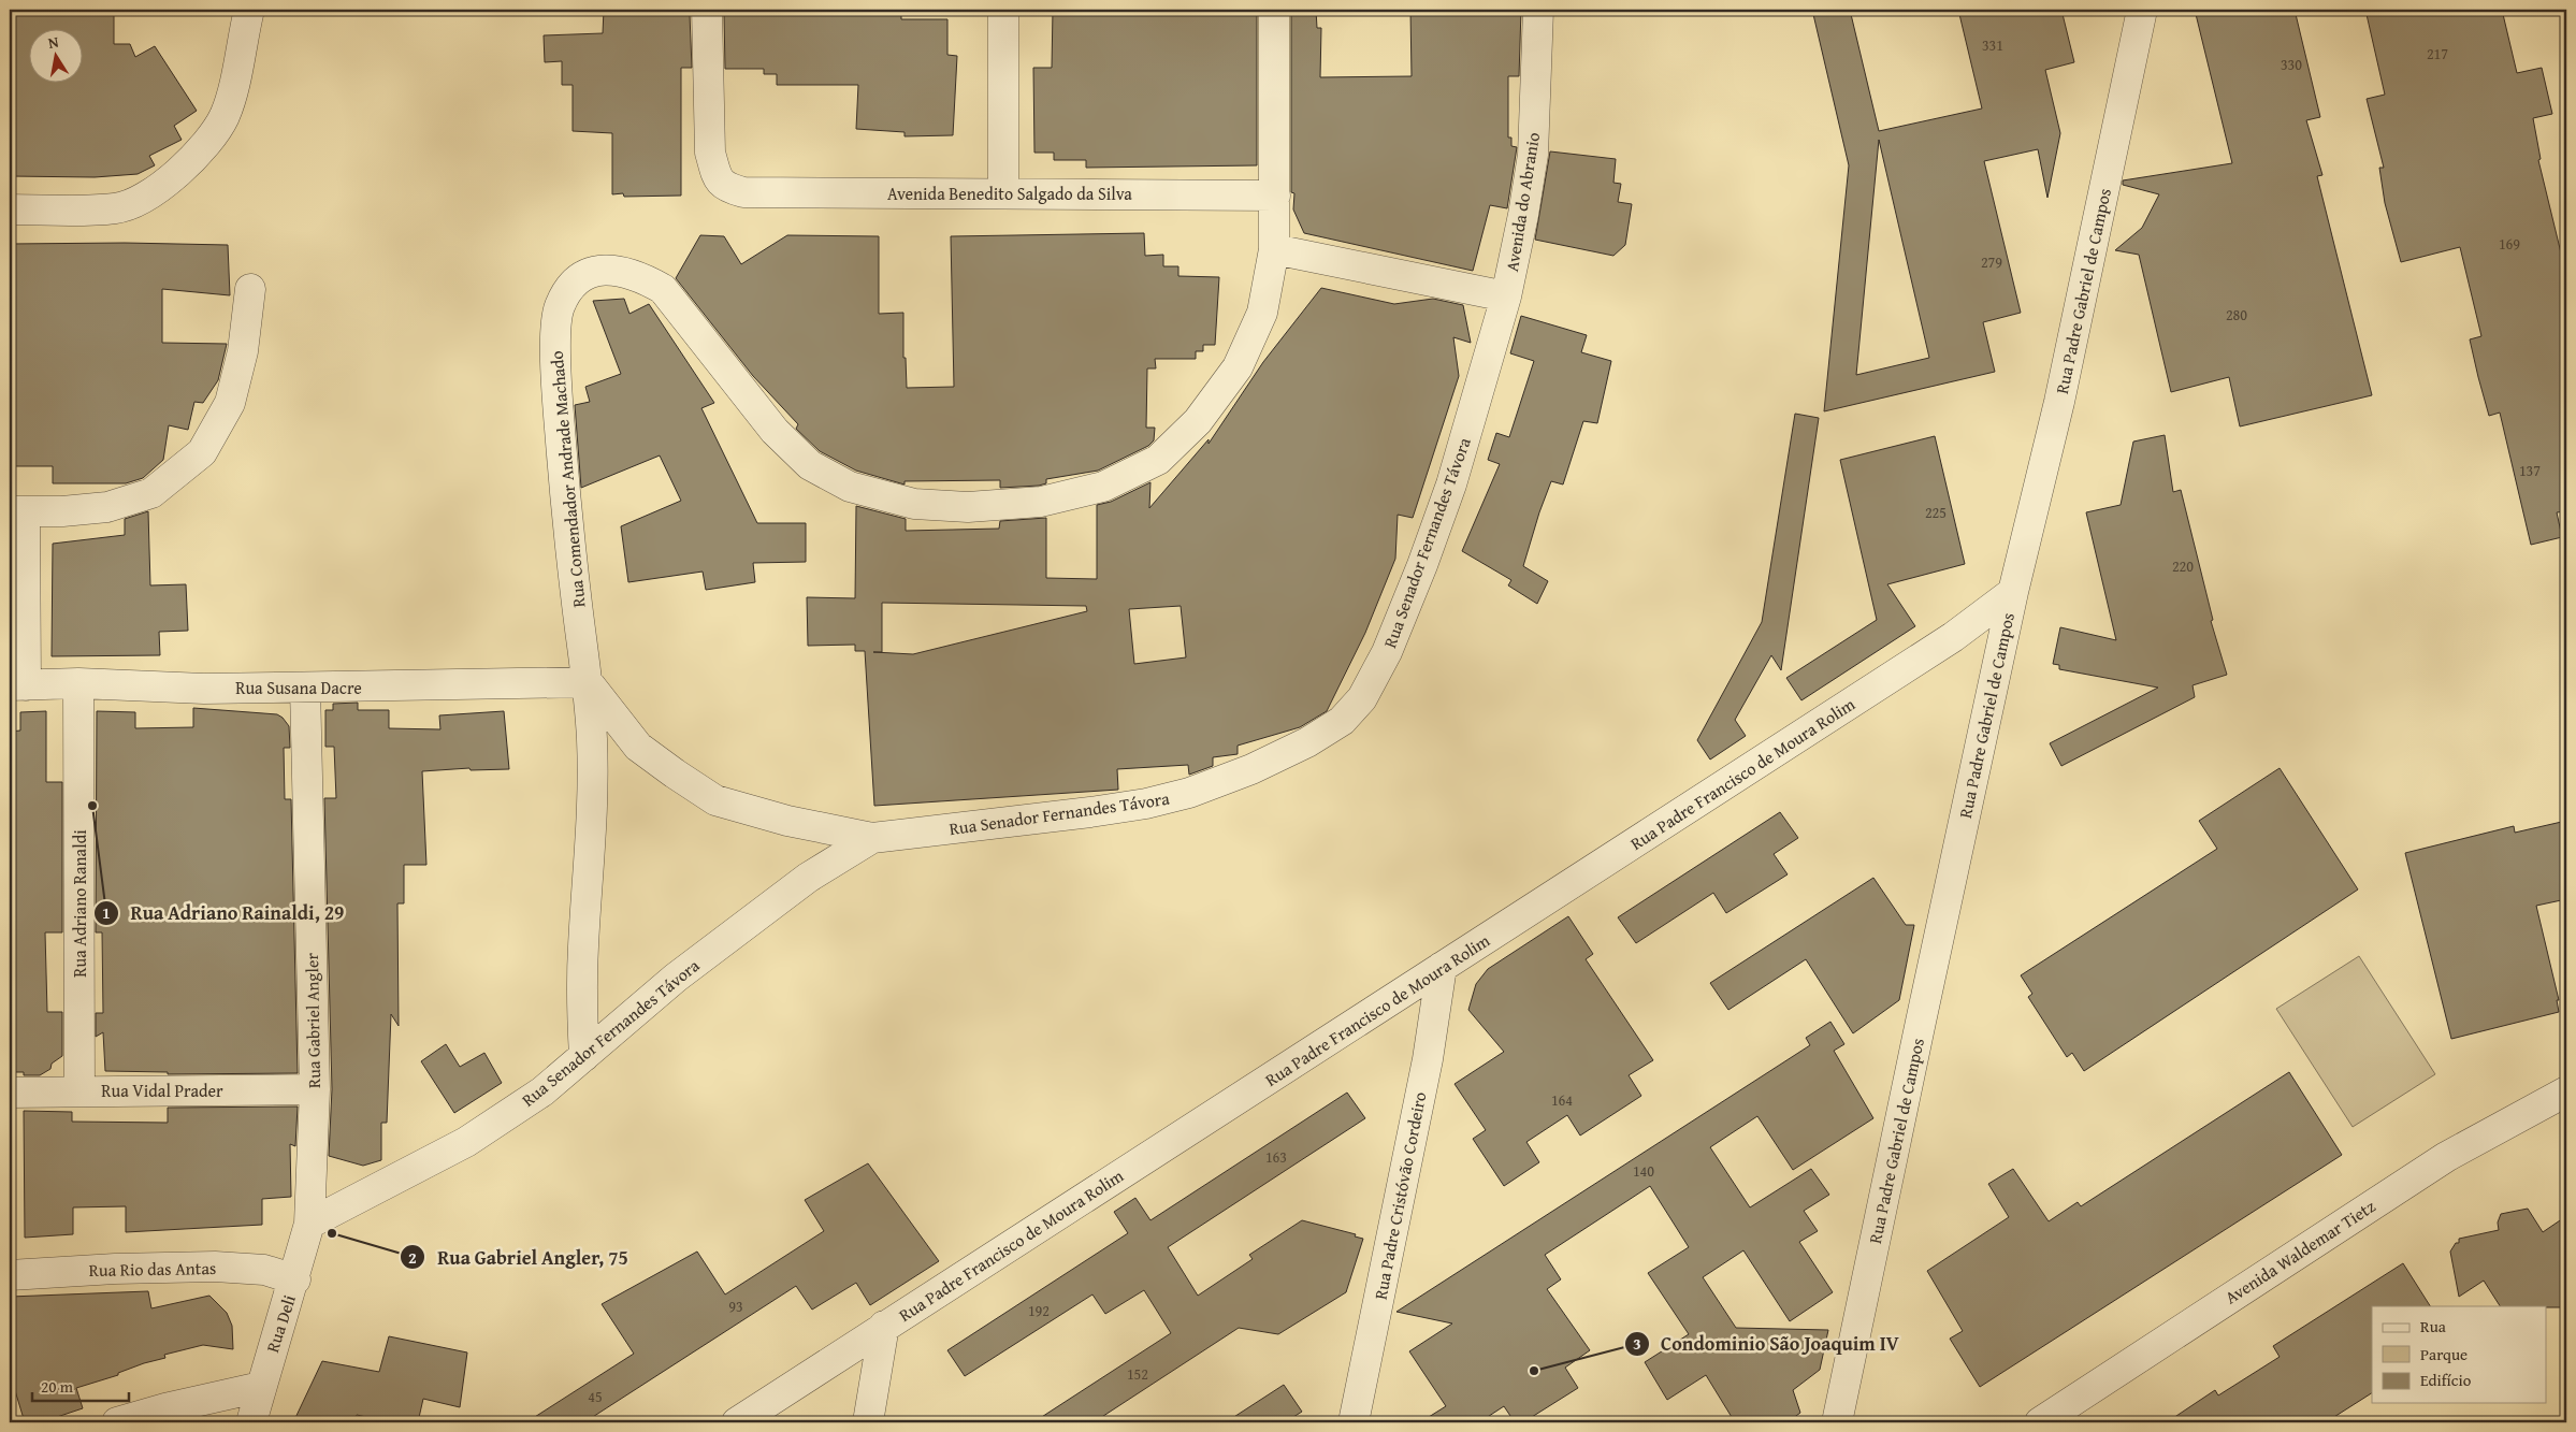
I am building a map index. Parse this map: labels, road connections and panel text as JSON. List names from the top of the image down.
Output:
{
  "streets": {
    "street": [
      "Avenida Benedito Salgado da Silva",
      "Avenida do Abranio",
      "Rua Padre Gabriel de Campos",
      "Rua Comendador Andrade Machado",
      "Rua Senador Fernandes Távora",
      "Rua Susana Dacre",
      "Rua Padre Francisco de Moura Rolim",
      "Rua Adriano Ranaldi",
      "Rua Gabriel Angler",
      "Rua Vidal Prader",
      "Rua Padre Cristóvão Cordeiro",
      "Avenida Waldemar Tietz",
      "Rua Rio das Antas",
      "Rua Deli"
    ]
  },
  "crossings": [
    ["Avenida Benedito Salgado da Silva", "Rua Comendador Andrade Machado"],
    ["Avenida do Abranio", "Rua Senador Fernandes Távora"],
    ["Rua Padre Gabriel de Campos", "Rua Padre Francisco de Moura Rolim"],
    ["Rua Comendador Andrade Machado", "Rua Senador Fernandes Távora"],
    ["Rua Comendador Andrade Machado", "Rua Susana Dacre"],
    ["Rua Senador Fernandes Távora", "Rua Susana Dacre"],
    ["Rua Senador Fernandes Távora", "Rua Gabriel Angler"],
    ["Rua Senador Fernandes Távora", "Rua Deli"],
    ["Rua Susana Dacre", "Rua Adriano Ranaldi"],
    ["Rua Susana Dacre", "Rua Gabriel Angler"],
    ["Rua Padre Francisco de Moura Rolim", "Rua Padre Cristóvão Cordeiro"],
    ["Rua Adriano Ranaldi", "Rua Vidal Prader"],
    ["Rua Gabriel Angler", "Rua Vidal Prader"],
    ["Rua Gabriel Angler", "Rua Deli"],
    ["Rua Rio das Antas", "Rua Deli"]
  ],
  "places": ["Rua Adriano Rainaldi, 29", "Rua Gabriel Angler, 75", "Condominio São Joaquim IV"],
  "house_numbers": [
    "331",
    "217",
    "330",
    "169",
    "279",
    "280",
    "137",
    "225",
    "220",
    "164",
    "163",
    "140",
    "93",
    "192",
    "152",
    "45"
  ],
  "legend": ["Rua", "Parque", "Edifício"],
  "scale_bar": "20 m",
  "north": "top"
}
